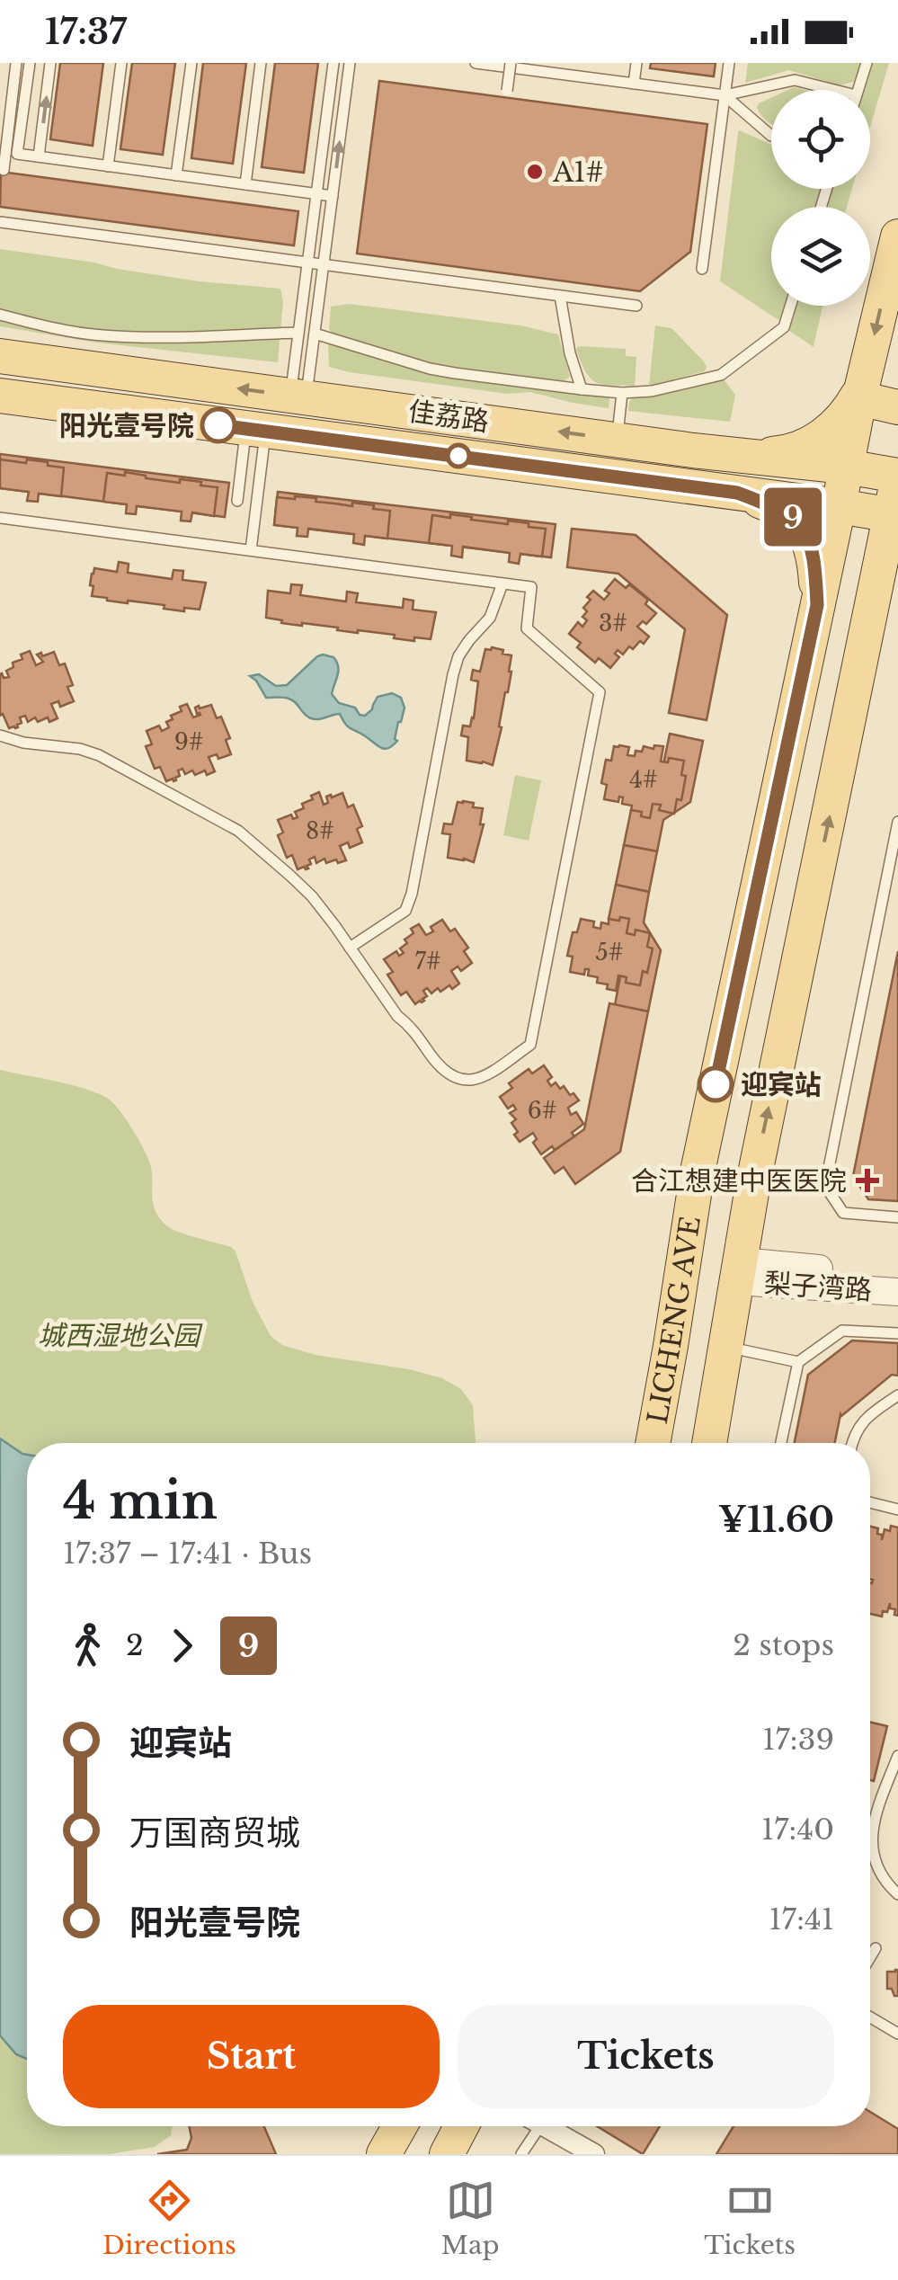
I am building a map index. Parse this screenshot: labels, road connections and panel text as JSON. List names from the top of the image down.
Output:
{
  "streets": {
    "main road": ["佳荔路", "LICHENG AVE"],
    "street": ["梨子湾路"]
  },
  "crossings": [
    ["佳荔路", "LICHENG AVE"],
    ["梨子湾路", "LICHENG AVE"]
  ],
  "parks": ["城西湿地公园"],
  "places": {
    "other": ["A1#", "阳光壹号院", "迎宾站"],
    "health": ["合江想建中医医院"]
  },
  "lines": ["bus line 9"],
  "house_numbers": [
    "3#",
    "9#",
    "4#",
    "8#",
    "5#",
    "7#",
    "6#"
  ],
  "page": {
    "status": "17:37",
    "on_map": "9",
    "heading": ["4 min", "17:37 – 17:41 · Bus", "¥11.60"],
    "legs": ["2", "9", "2 stops"],
    "list": [
      {
        "name": "迎宾站",
        "value": "17:39"
      },
      {
        "name": "万国商贸城",
        "value": "17:40"
      },
      {
        "name": "阳光壹号院",
        "value": "17:41"
      }
    ],
    "buttons": ["Start", "Tickets"],
    "tabs": ["Directions", "Map", "Tickets"]
  }
}
